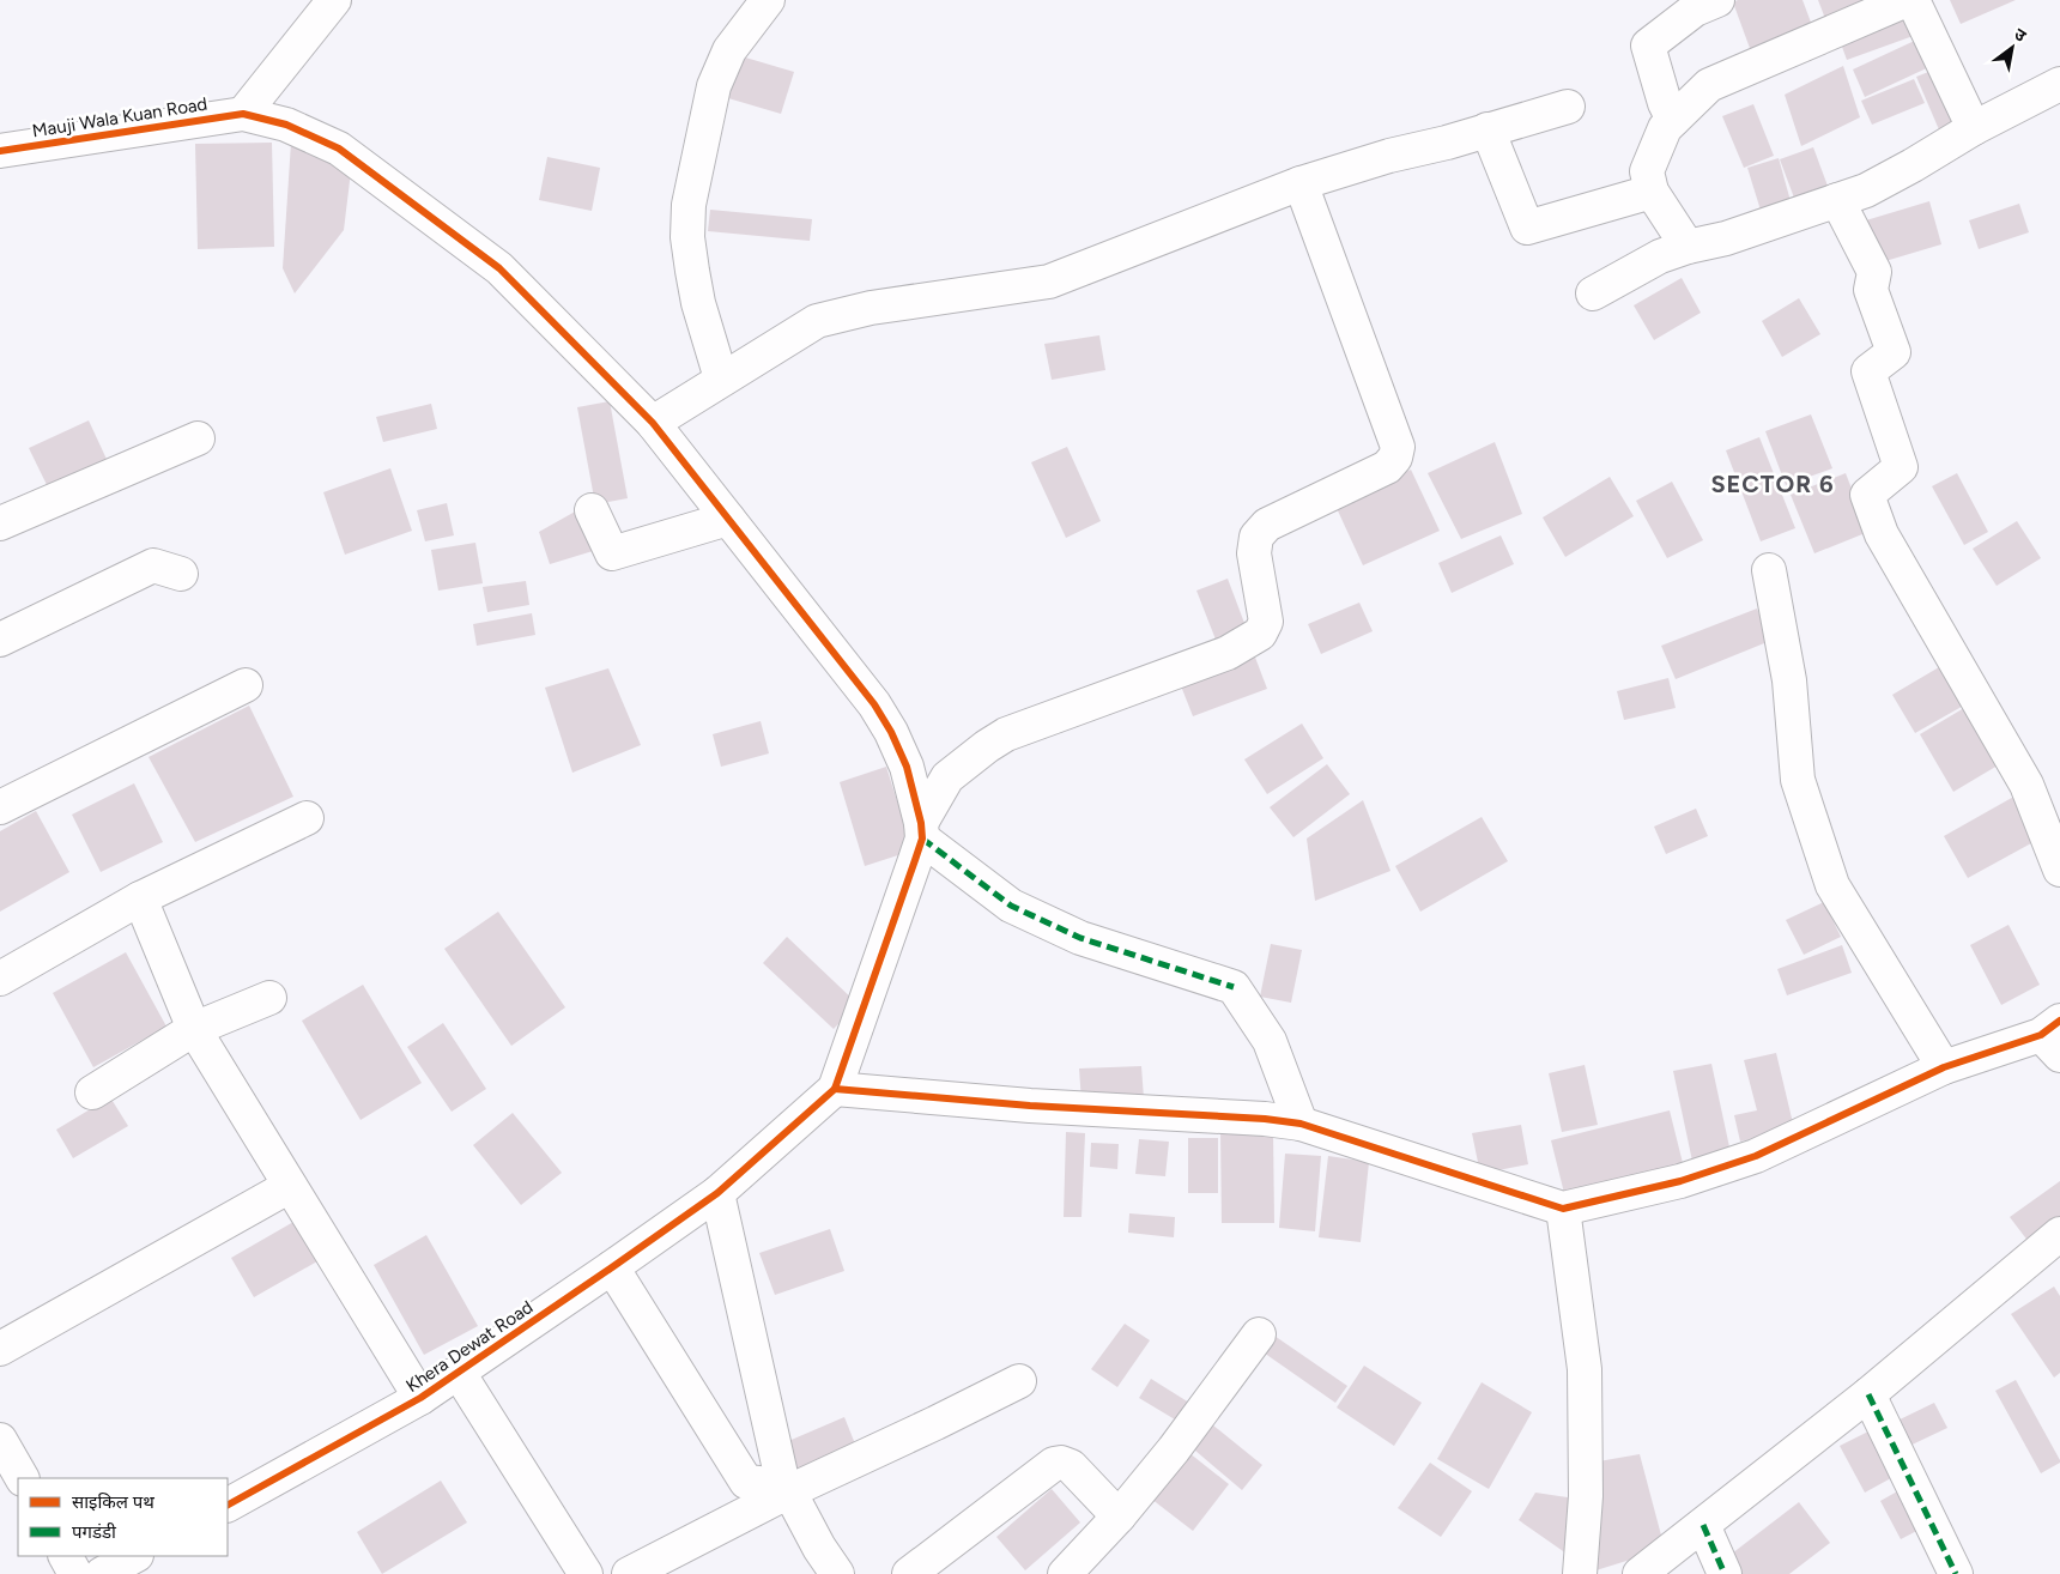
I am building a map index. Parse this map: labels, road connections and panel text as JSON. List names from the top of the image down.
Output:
{
  "streets": {
    "street": ["Mauji Wala Kuan Road", "Khera Dewat Road"]
  },
  "districts": ["SECTOR 6"],
  "legend": ["साइकिल पथ", "पगडंडी"],
  "north": "top right"
}
